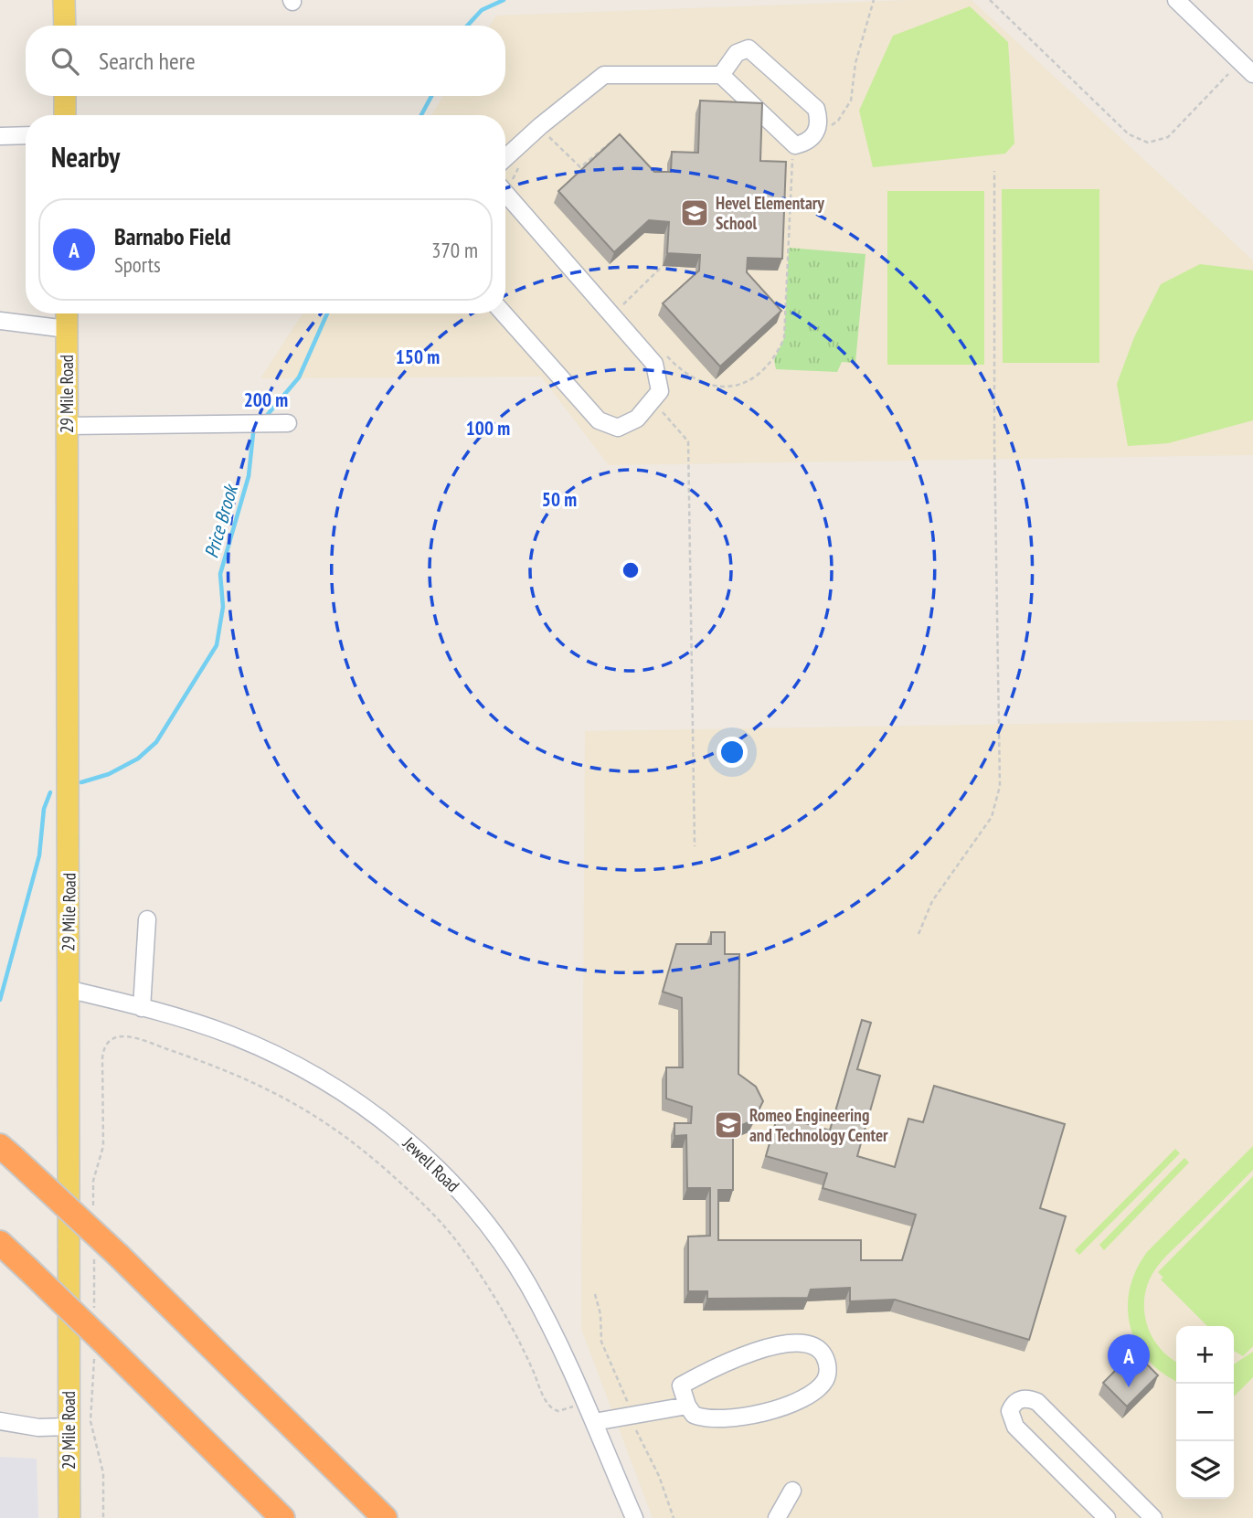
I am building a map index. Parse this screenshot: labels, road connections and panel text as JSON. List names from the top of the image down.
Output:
{
  "streets": {
    "main road": ["29 Mile Road"],
    "street": ["Jewell Road"]
  },
  "crossings": [
    ["29 Mile Road", "Jewell Road"]
  ],
  "water": ["Price Brook"],
  "places": {
    "school or university": ["Hevel Elementary School", "Romeo Engineering and Technology Center"]
  },
  "page": {
    "search": "Search here",
    "heading": "Nearby",
    "list": [
      {
        "mark": "A",
        "name": "Barnabo Field",
        "note": "Sports",
        "value": "370 m"
      }
    ],
    "map_buttons": ["+", "−"],
    "pins": "A"
  },
  "rings": [
    "150 m",
    "200 m",
    "100 m",
    "50 m"
  ]
}
